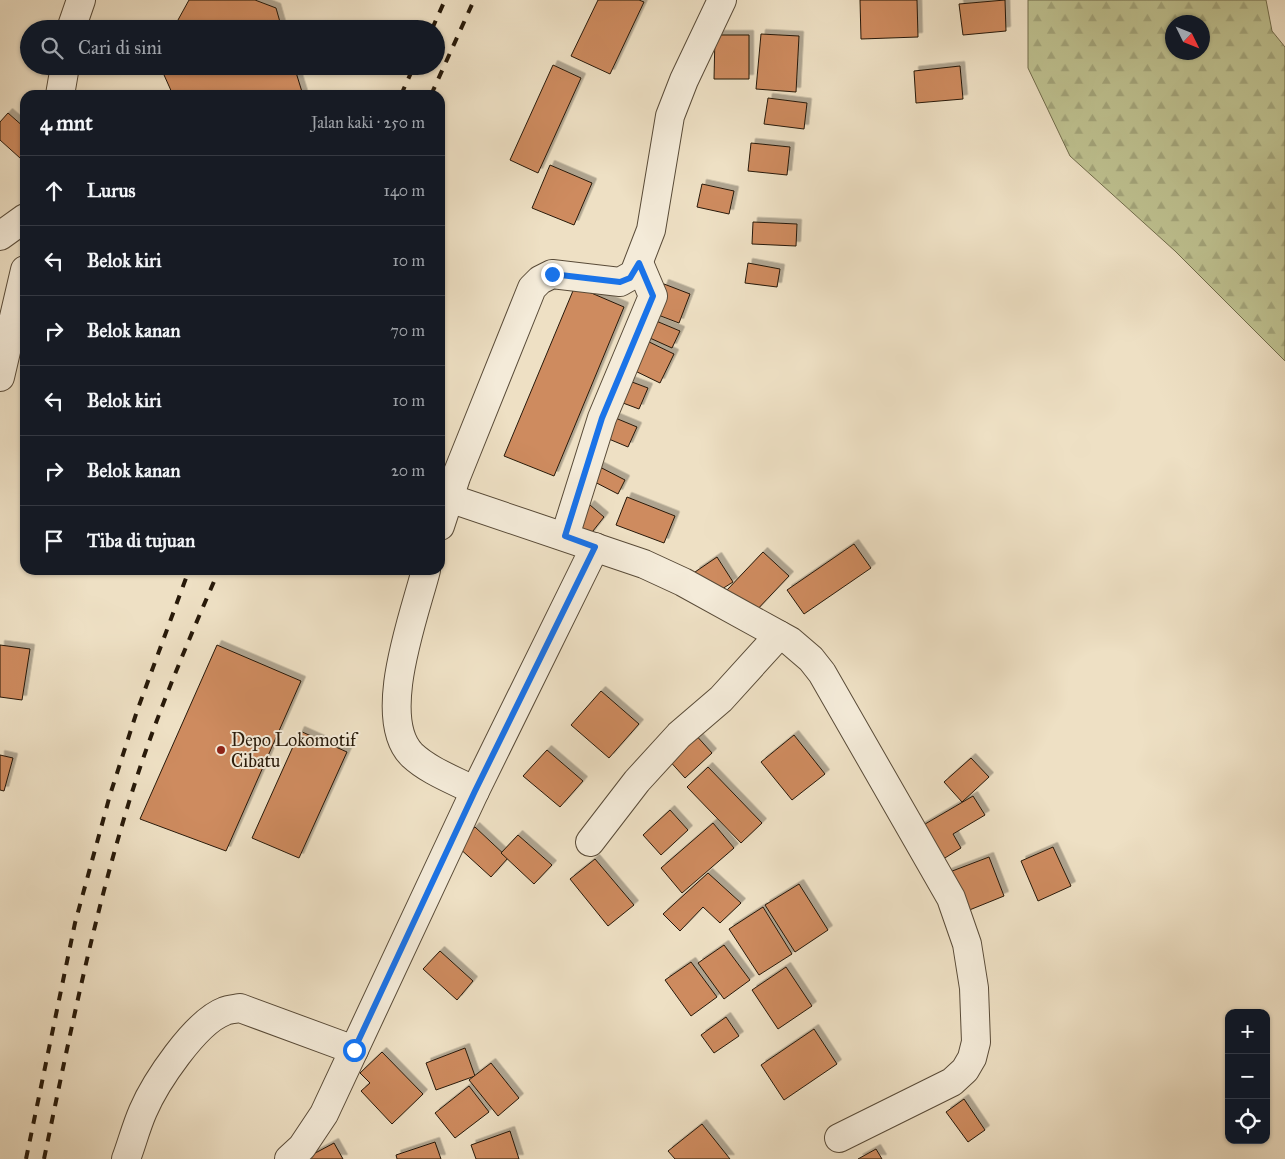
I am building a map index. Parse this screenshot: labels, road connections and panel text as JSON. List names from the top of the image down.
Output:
{
  "places": ["Depo Lokomotif Cibatu"],
  "north": "bottom right",
  "page": {
    "search": "Cari di sini",
    "heading": ["4 mnt", "Jalan kaki · 250 m"],
    "list": [
      ["Lurus", "140 m"],
      ["Belok kiri", "10 m"],
      ["Belok kanan", "70 m"],
      ["Belok kiri", "10 m"],
      ["Belok kanan", "20 m"],
      "Tiba di tujuan"
    ],
    "map_buttons": ["+", "−"]
  }
}
